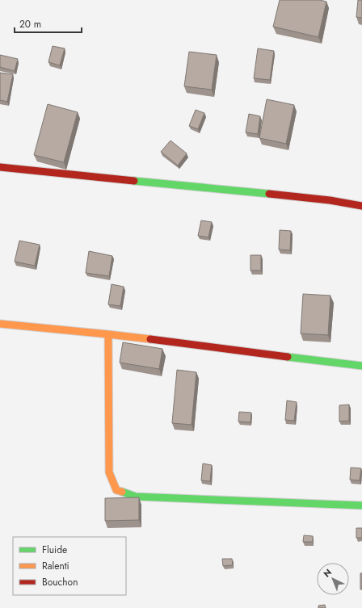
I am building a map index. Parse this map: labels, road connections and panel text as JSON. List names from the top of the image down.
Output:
{
  "legend": ["Fluide", "Ralenti", "Bouchon"],
  "scale_bar": "20 m",
  "north": "top left"
}
